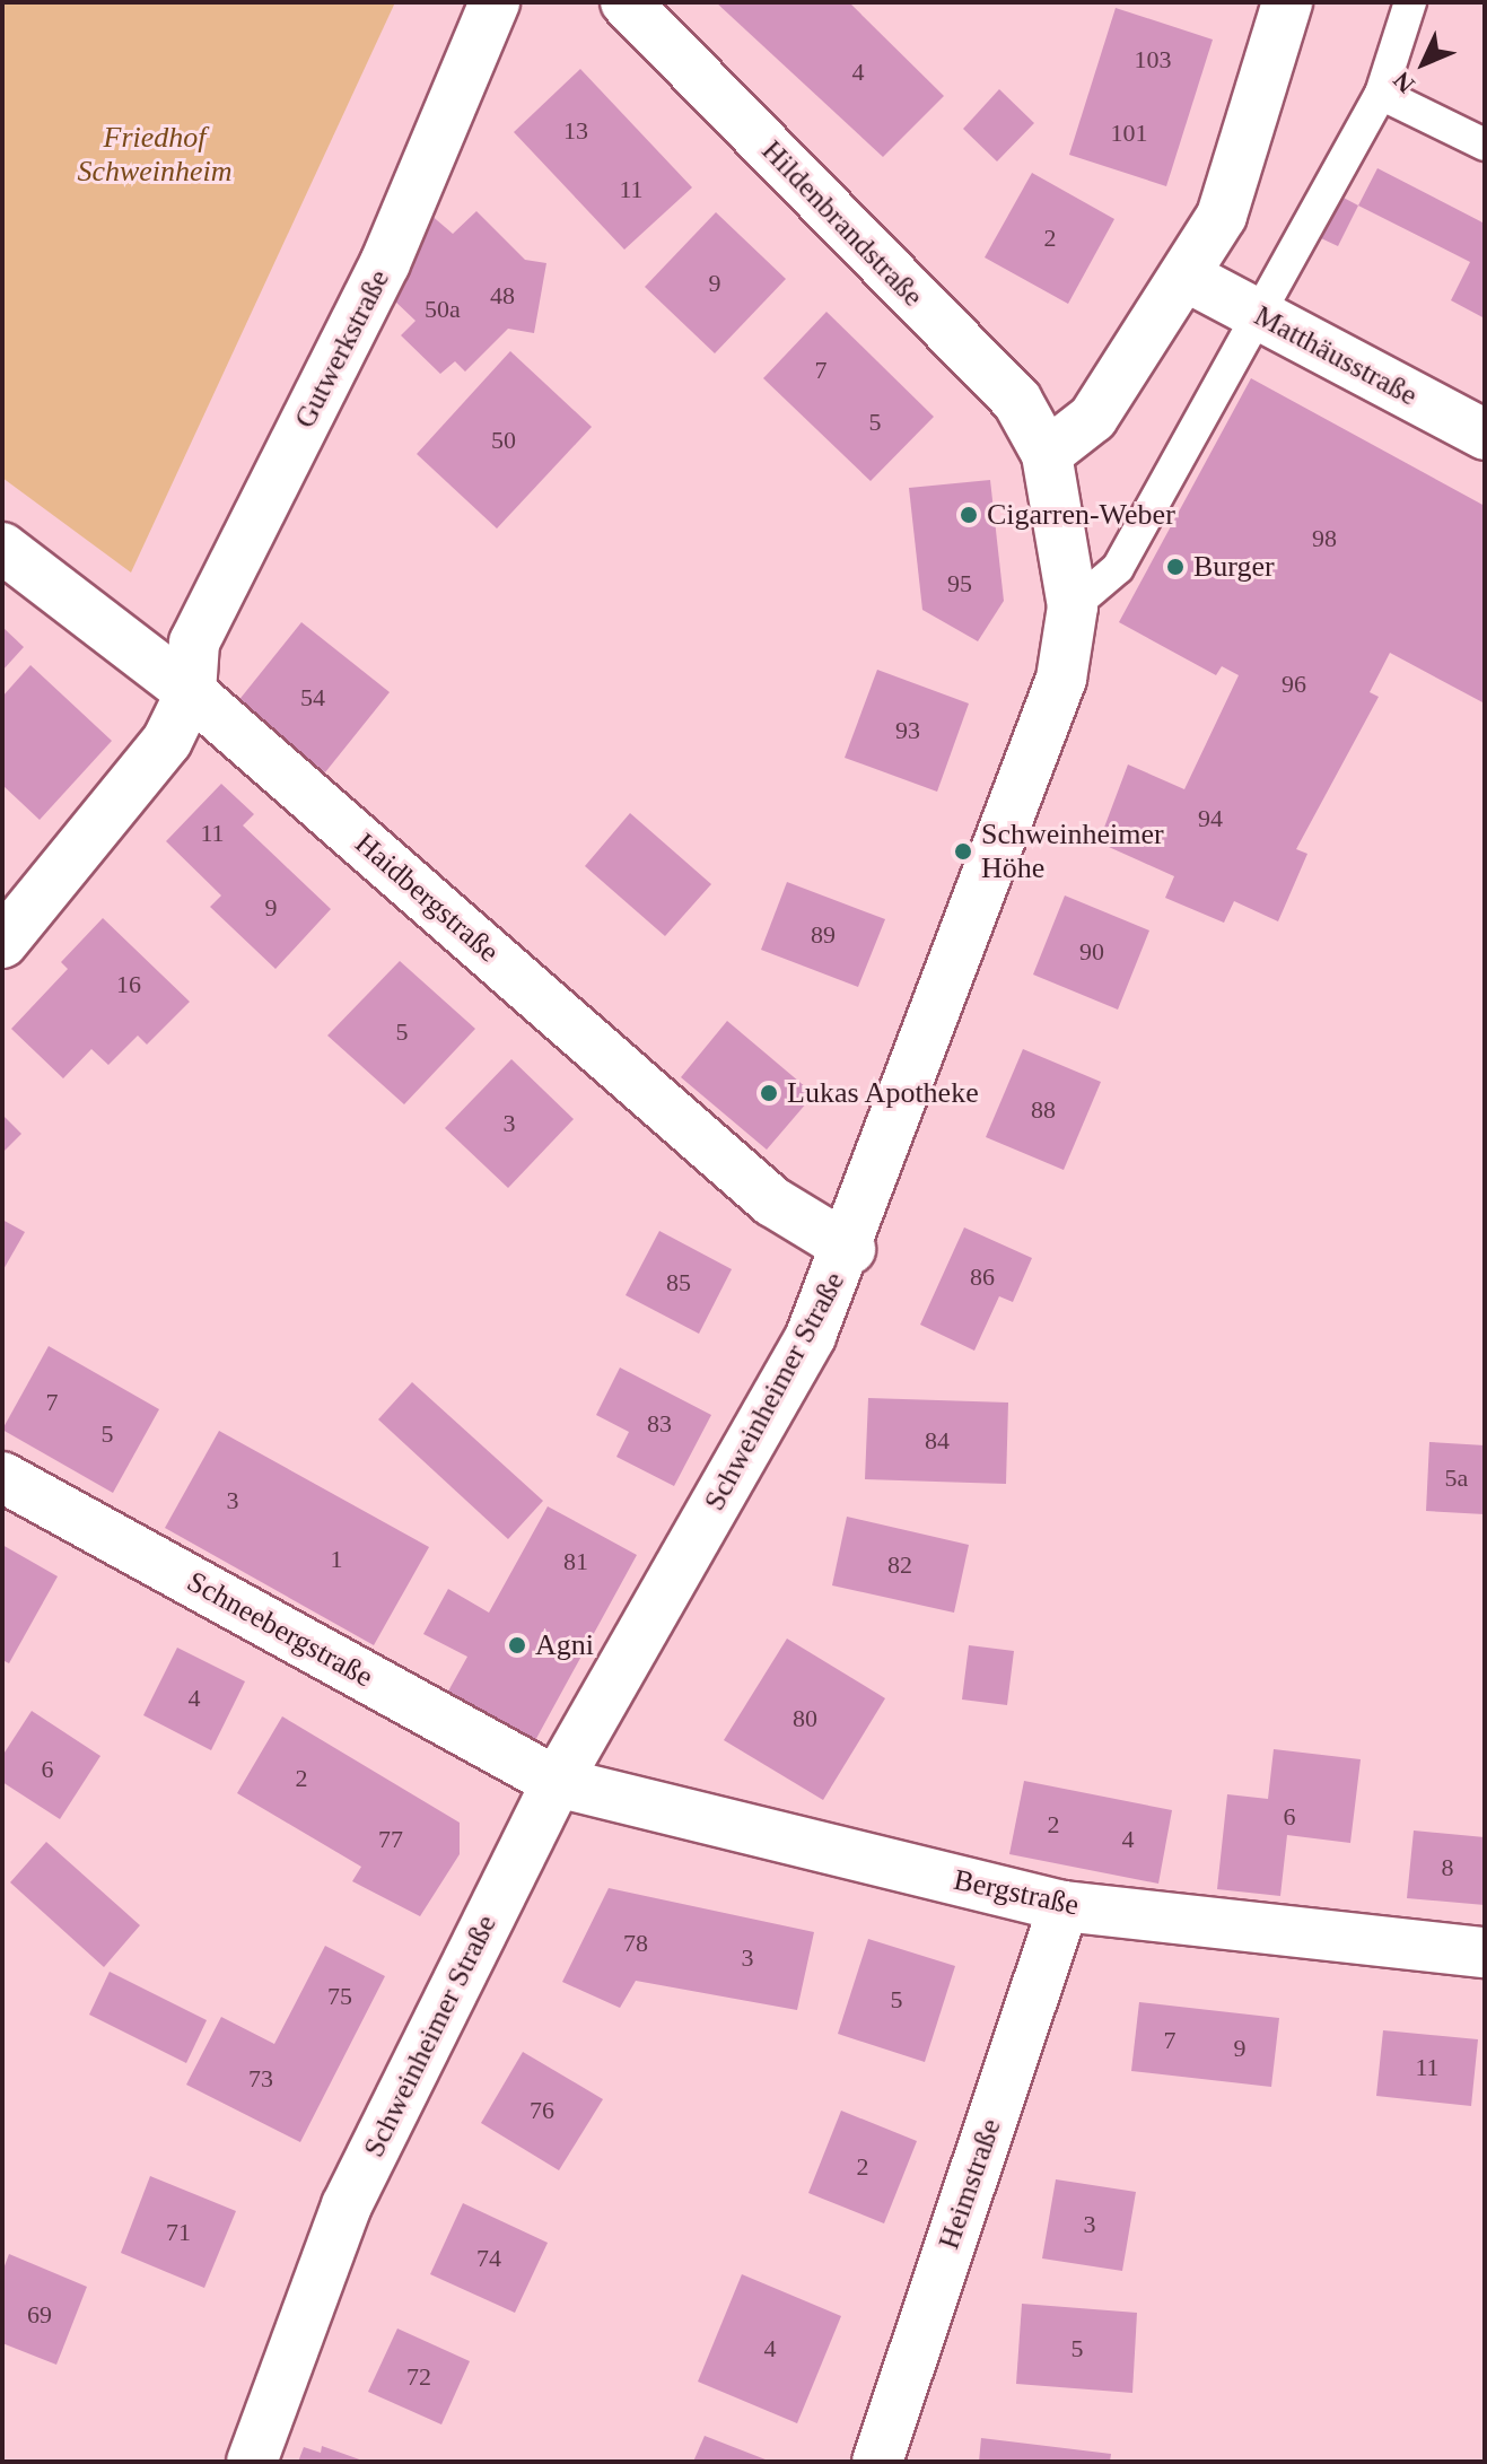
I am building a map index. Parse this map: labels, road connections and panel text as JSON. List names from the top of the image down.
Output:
{
  "streets": {
    "street": [
      "Hildenbrandstraße",
      "Gutwerkstraße",
      "Matthäusstraße",
      "Haidbergstraße",
      "Schweinheimer Straße",
      "Schneebergstraße",
      "Bergstraße",
      "Heimstraße"
    ]
  },
  "crossings": [
    ["Hildenbrandstraße", "Schweinheimer Straße"],
    ["Gutwerkstraße", "Haidbergstraße"],
    ["Haidbergstraße", "Schweinheimer Straße"],
    ["Schweinheimer Straße", "Schneebergstraße"],
    ["Schweinheimer Straße", "Bergstraße"],
    ["Schneebergstraße", "Bergstraße"],
    ["Bergstraße", "Heimstraße"]
  ],
  "parks": ["Friedhof Schweinheim"],
  "places": [
    "Cigarren-Weber",
    "Burger",
    "Schweinheimer Höhe",
    "Lukas Apotheke",
    "Agni"
  ],
  "house_numbers": [
    "103",
    "4",
    "13",
    "101",
    "11",
    "2",
    "9",
    "48",
    "50a",
    "7",
    "5",
    "50",
    "98",
    "95",
    "96",
    "54",
    "93",
    "94",
    "11",
    "9",
    "89",
    "90",
    "16",
    "5",
    "88",
    "3",
    "86",
    "85",
    "7",
    "83",
    "5",
    "84",
    "5a",
    "3",
    "1",
    "81",
    "82",
    "4",
    "80",
    "6",
    "2",
    "6",
    "2",
    "77",
    "4",
    "8",
    "78",
    "3",
    "75",
    "5",
    "7",
    "9",
    "11",
    "73",
    "76",
    "2",
    "3",
    "71",
    "74",
    "69",
    "4",
    "5",
    "72"
  ],
  "north": "bottom left"
}
